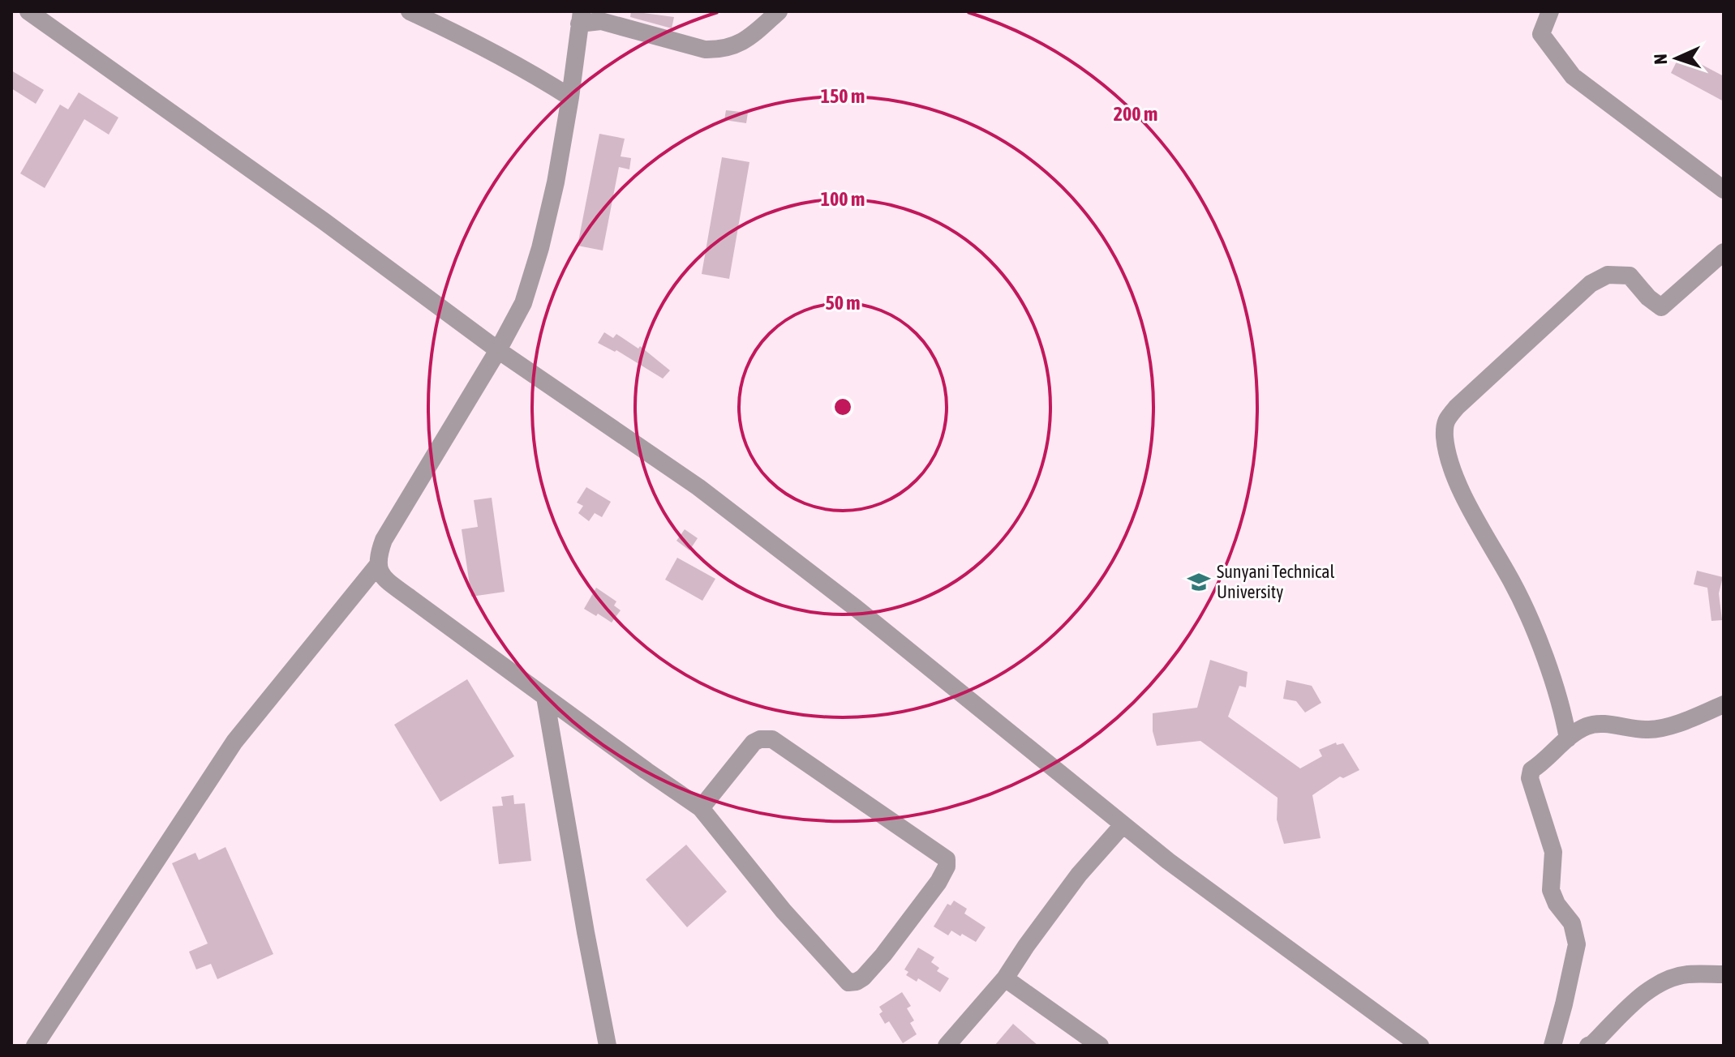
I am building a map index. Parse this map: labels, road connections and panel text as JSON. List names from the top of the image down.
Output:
{
  "places": {
    "school or university": ["Sunyani Technical University"]
  },
  "north": "left",
  "rings": [
    "150 m",
    "200 m",
    "100 m",
    "50 m"
  ]
}
